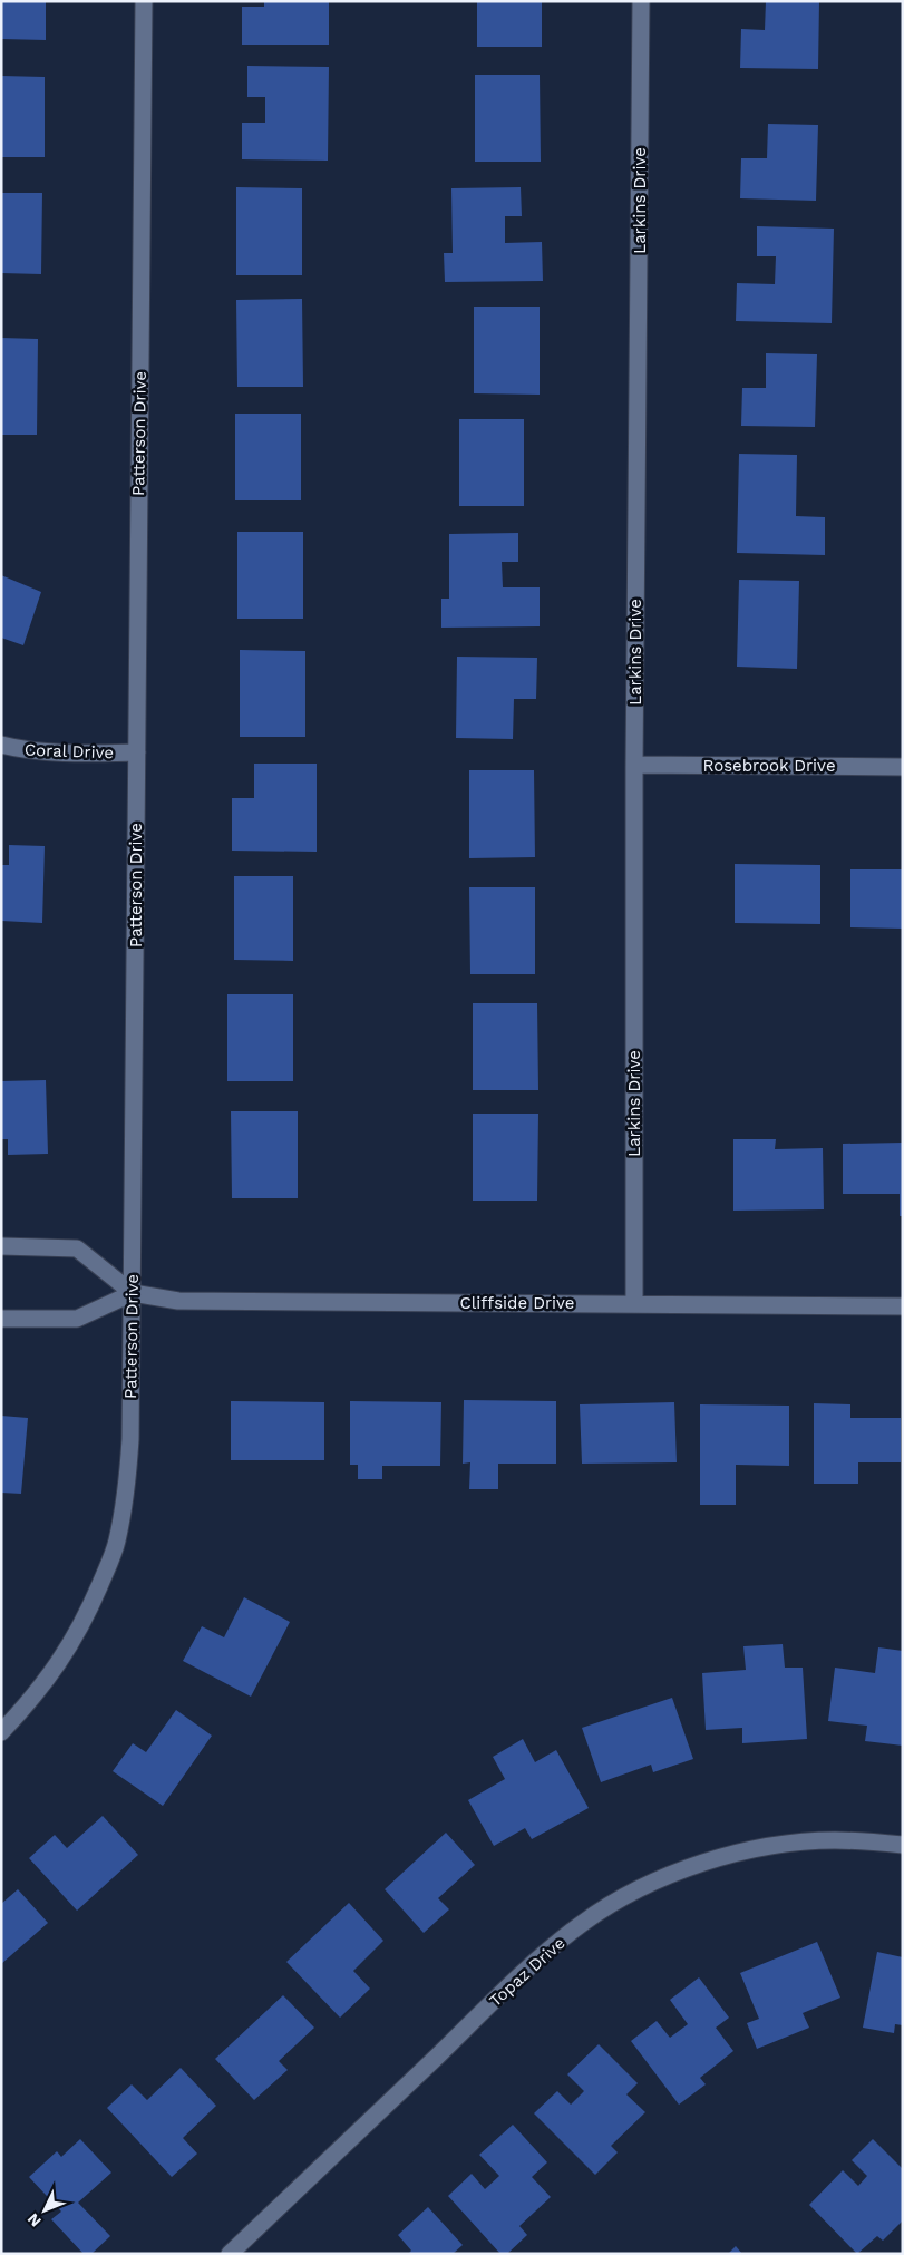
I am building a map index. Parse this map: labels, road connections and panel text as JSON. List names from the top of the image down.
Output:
{
  "streets": {
    "street": [
      "Larkins Drive",
      "Patterson Drive",
      "Coral Drive",
      "Rosebrook Drive",
      "Cliffside Drive",
      "Topaz Drive"
    ]
  },
  "crossings": [
    ["Larkins Drive", "Rosebrook Drive"],
    ["Larkins Drive", "Cliffside Drive"],
    ["Patterson Drive", "Coral Drive"],
    ["Patterson Drive", "Cliffside Drive"]
  ],
  "north": "bottom left"
}
